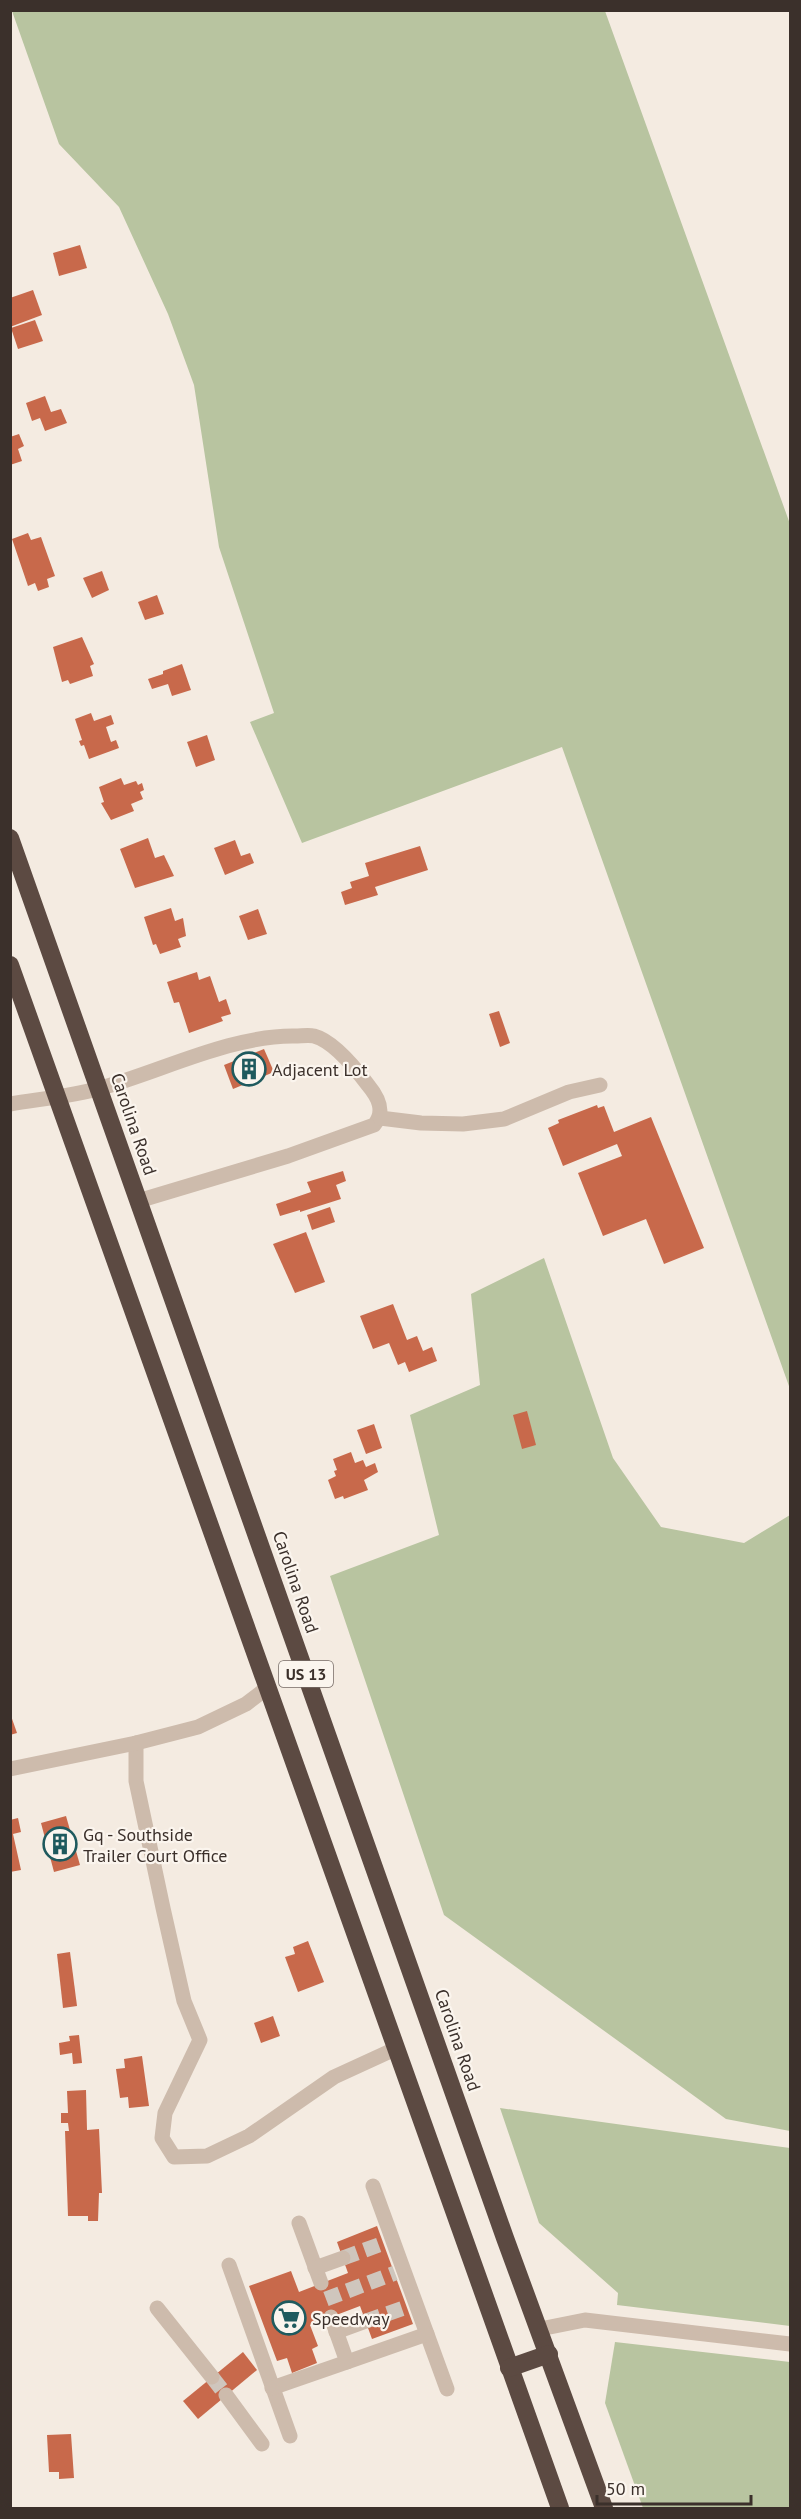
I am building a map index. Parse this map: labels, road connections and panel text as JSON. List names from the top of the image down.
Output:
{
  "streets": {
    "highway": ["Carolina Road", "US 13"]
  },
  "places": {
    "building": ["Adjacent Lot", "Gq - Southside Trailer Court Office"],
    "supermarket": ["Speedway"]
  },
  "scale_bar": "50 m"
}
